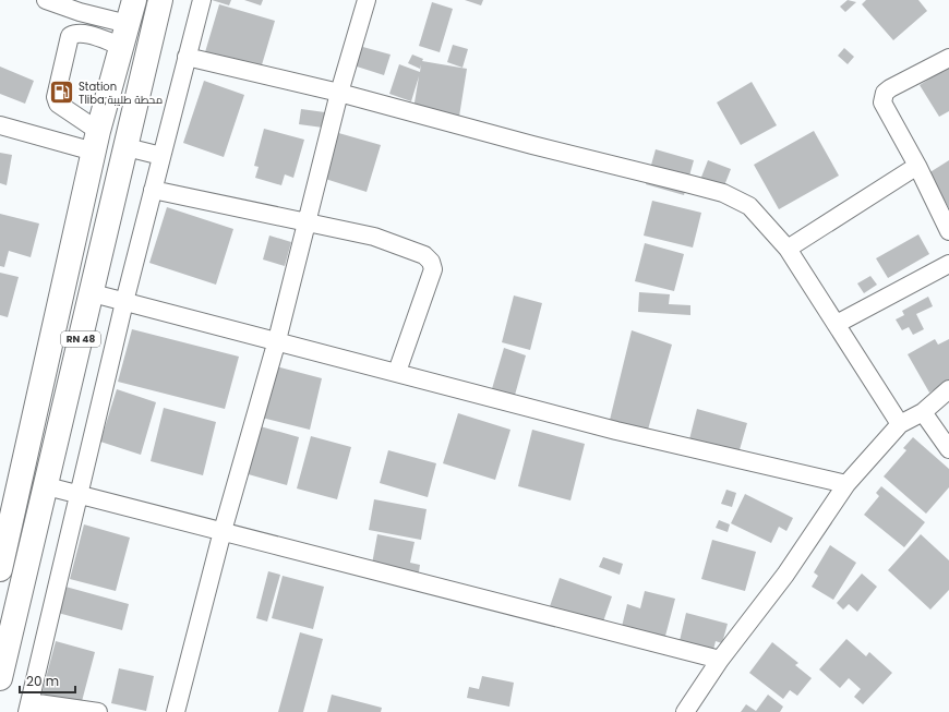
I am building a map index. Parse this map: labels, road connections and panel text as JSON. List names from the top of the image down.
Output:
{
  "streets": {
    "highway": ["RN 48"]
  },
  "places": {
    "fuel station": ["Station Tliba;محطة طليبة"]
  },
  "scale_bar": "20 m"
}
